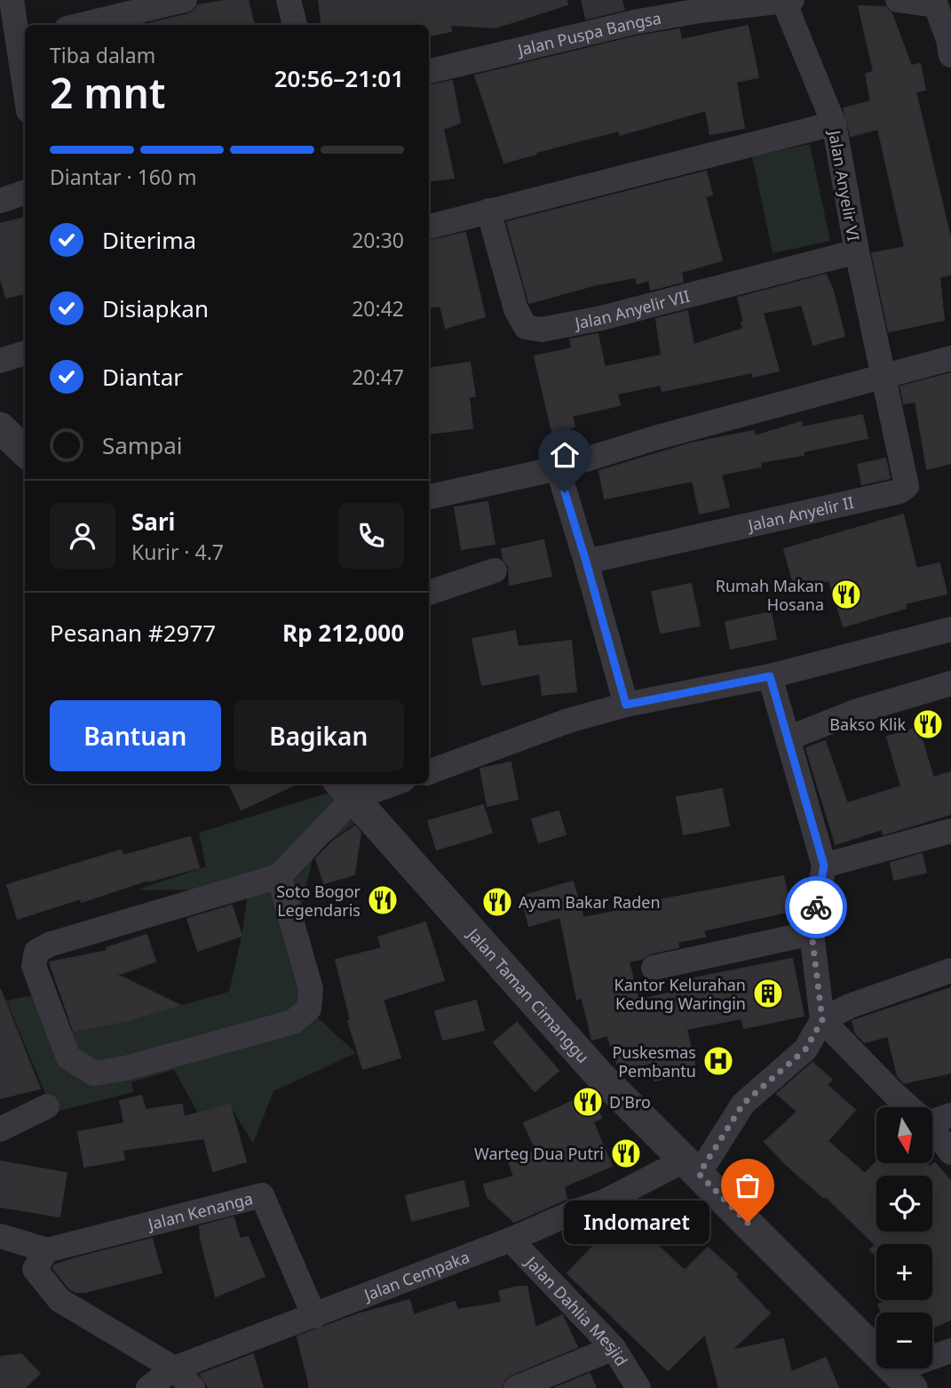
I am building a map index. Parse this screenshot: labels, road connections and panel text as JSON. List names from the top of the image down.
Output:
{
  "streets": {
    "street": [
      "Jalan Puspa Bangsa",
      "Jalan Anyelir VI",
      "Jalan Anyelir VII",
      "Jalan Anyelir II",
      "Jalan Taman Cimanggu",
      "Jalan Kenanga",
      "Jalan Cempaka",
      "Jalan Dahlia Mesjid"
    ]
  },
  "crossings": [
    ["Jalan Puspa Bangsa", "Jalan Anyelir VI"],
    ["Jalan Anyelir VI", "Jalan Anyelir VII"],
    ["Jalan Anyelir VI", "Jalan Anyelir II"],
    ["Jalan Taman Cimanggu", "Jalan Cempaka"],
    ["Jalan Kenanga", "Jalan Cempaka"],
    ["Jalan Cempaka", "Jalan Dahlia Mesjid"]
  ],
  "places": {
    "restaurant": [
      "Rumah Makan Hosana",
      "Bakso Klik",
      "Soto Bogor Legendaris",
      "Ayam Bakar Raden",
      "D'Bro",
      "Warteg Dua Putri"
    ],
    "building": ["Kantor Kelurahan Kedung Waringin"],
    "hospital": ["Puskesmas Pembantu"],
    "other": ["Indomaret"]
  },
  "north": "bottom",
  "page": {
    "heading": ["2 mnt", "Tiba dalam", "20:56–21:01"],
    "panel": [
      "Sari",
      "Kurir · 4.7",
      "Pesanan #2977",
      "Rp 212,000"
    ],
    "bar": "Diantar · 160 m",
    "list": [
      ["Diterima", "20:30"],
      ["Disiapkan", "20:42"],
      ["Diantar", "20:47"],
      "Sampai"
    ],
    "buttons": ["Bantuan", "Bagikan"],
    "map_buttons": ["+", "−"],
    "bubble": "Indomaret"
  }
}
